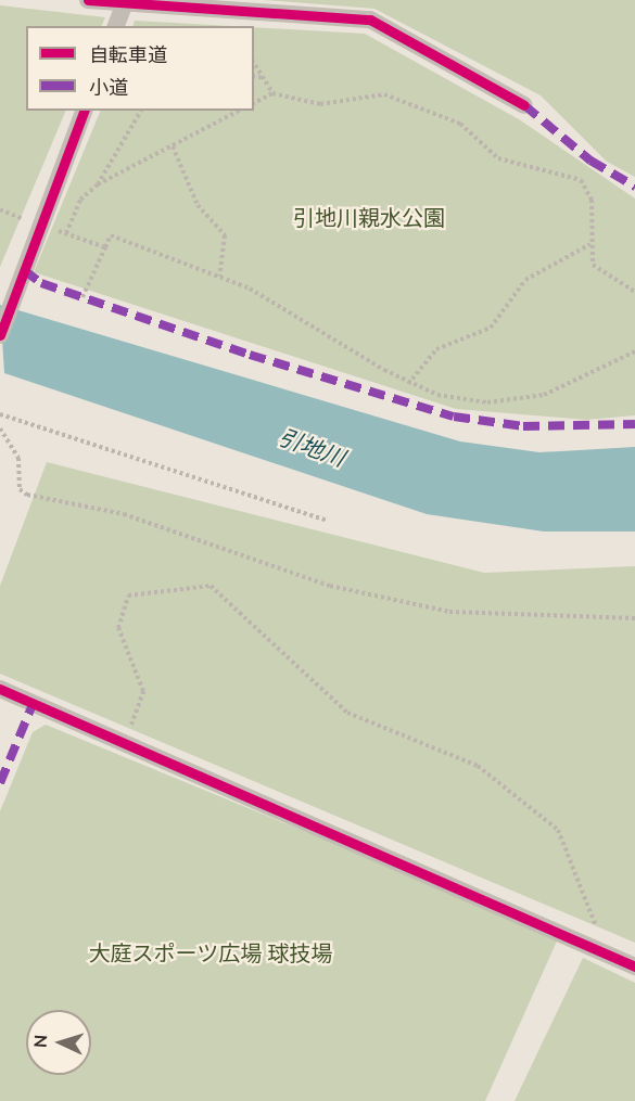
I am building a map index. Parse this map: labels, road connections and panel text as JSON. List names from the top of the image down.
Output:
{
  "water": ["引地川"],
  "parks": ["引地川親水公園", "大庭スポーツ広場 球技場"],
  "legend": ["自転車道", "小道"],
  "north": "left"
}
